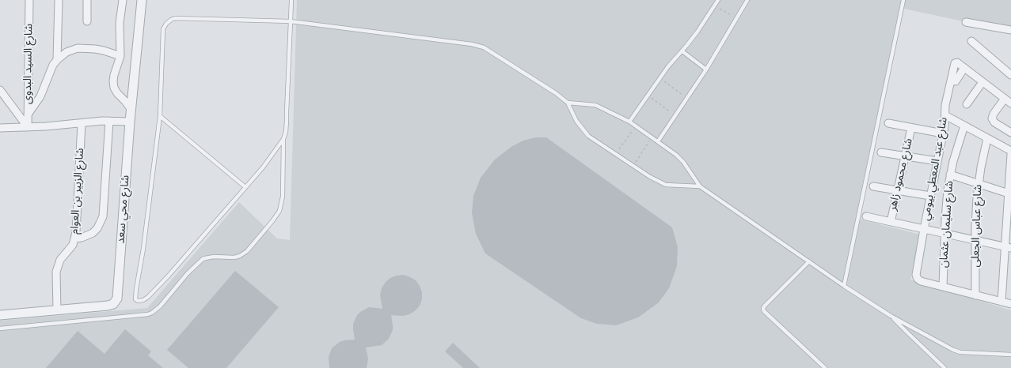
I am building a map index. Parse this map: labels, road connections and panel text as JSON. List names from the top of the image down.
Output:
{
  "streets": {
    "street": [
      "شارع السيد البدوى",
      "شارع عبد المعطي بيومي",
      "شارع محمود زاهر",
      "شارع الزبير بن العوام",
      "شارع محي سعد",
      "شارع سليمان عثمان",
      "شارع عباس الجعلى"
    ]
  },
  "crossings": [
    ["شارع عبد المعطي بيومي", "شارع سليمان عثمان"],
    ["شارع الزبير بن العوام", "شارع محي سعد"]
  ]
}
